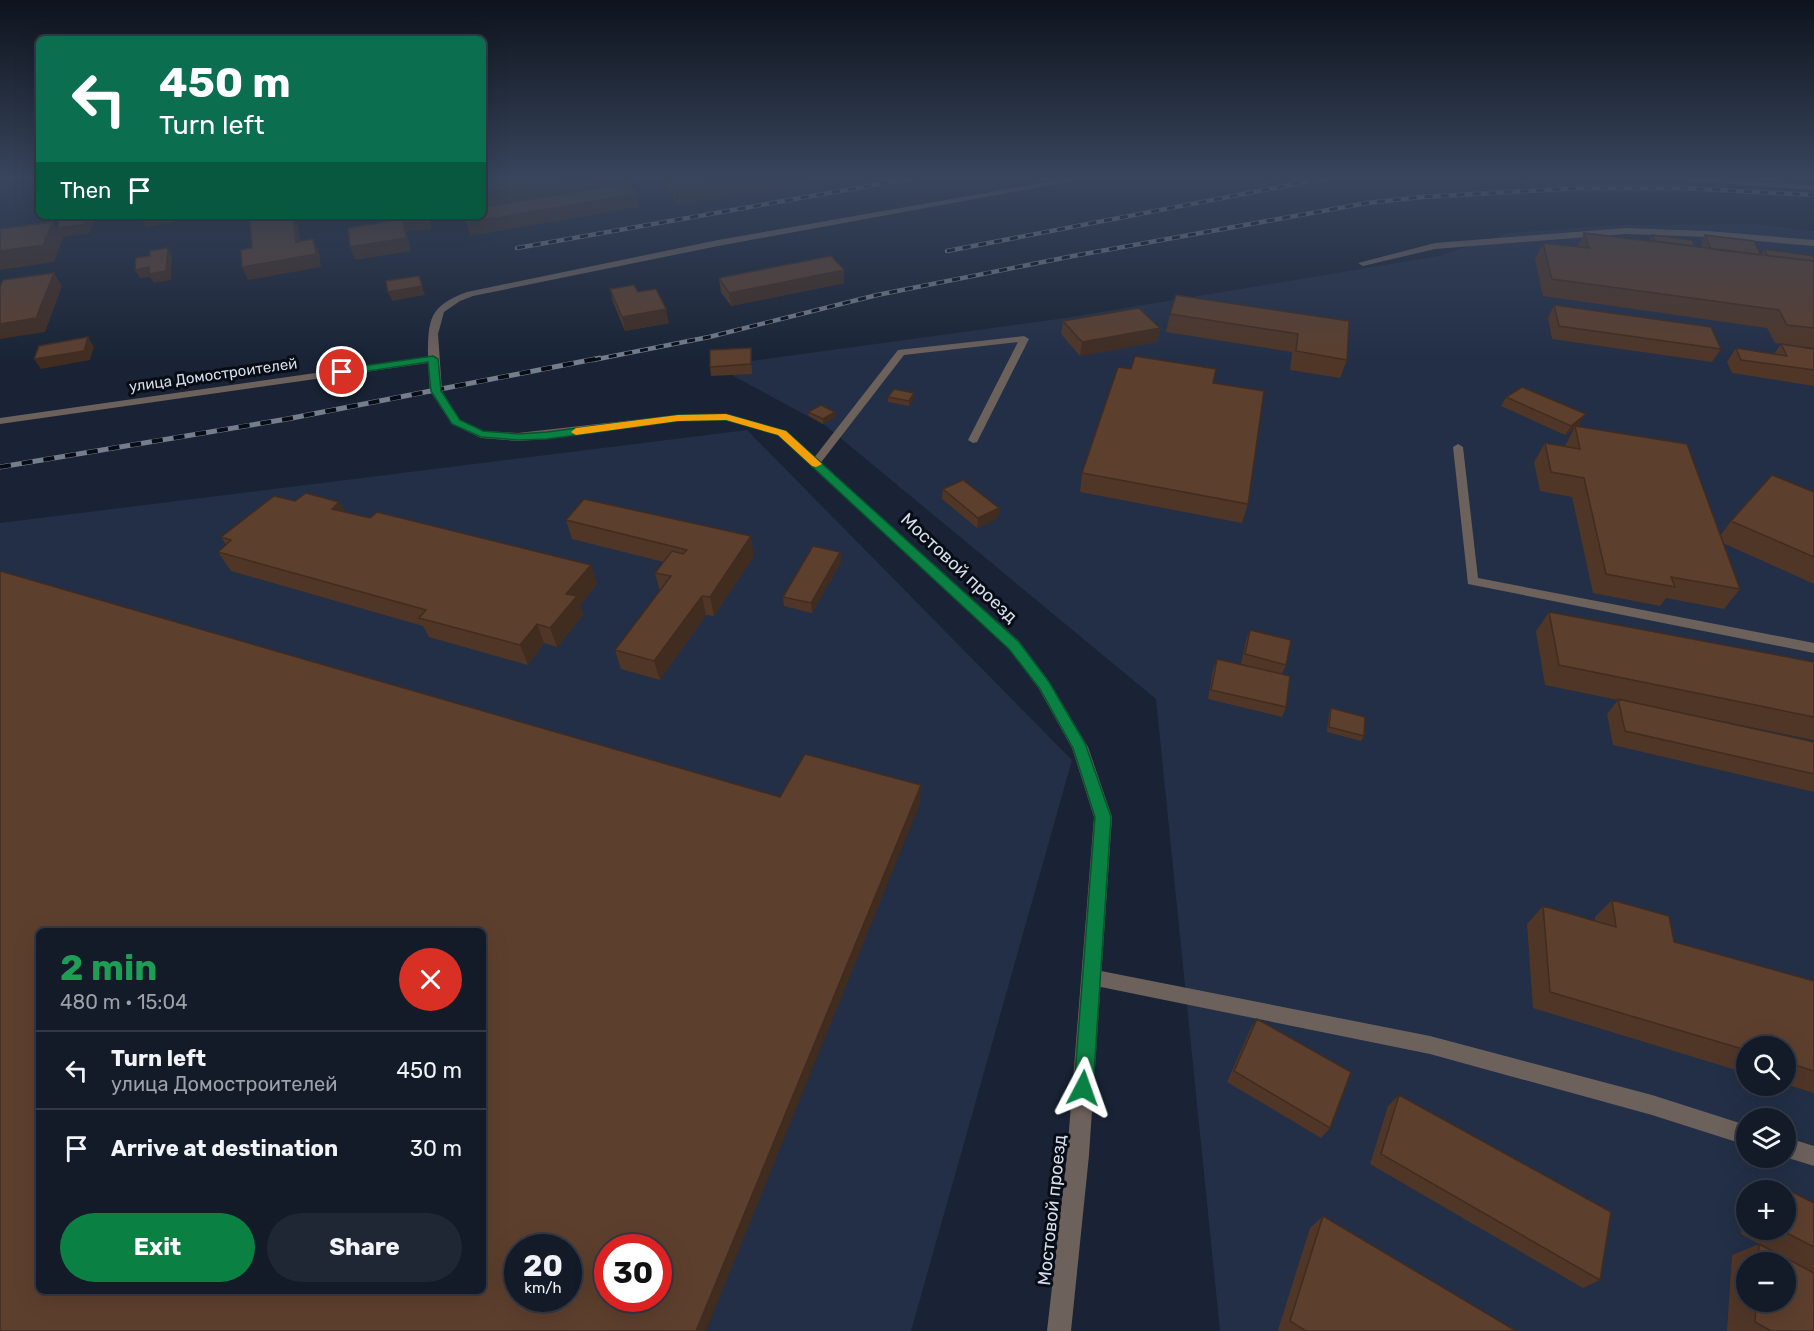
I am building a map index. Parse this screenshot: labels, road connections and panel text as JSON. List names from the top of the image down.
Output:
{
  "streets": {
    "street": ["улица Домостроителей", "Мостовой проезд"]
  },
  "crossings": [
    ["улица Домостроителей", "Мостовой проезд"]
  ],
  "page": {
    "turn": ["450 m", "Turn left"],
    "then": "Then",
    "heading": ["2 min", "480 m · 15:04"],
    "list": [
      {
        "name": "Turn left",
        "note": "улица Домостроителей",
        "value": "450 m"
      },
      {
        "name": "Arrive at destination",
        "value": "30 m"
      }
    ],
    "map_buttons": ["+", "−"],
    "buttons": ["Exit", "Share"],
    "speed": "20 km/h",
    "limit": "30"
  }
}
